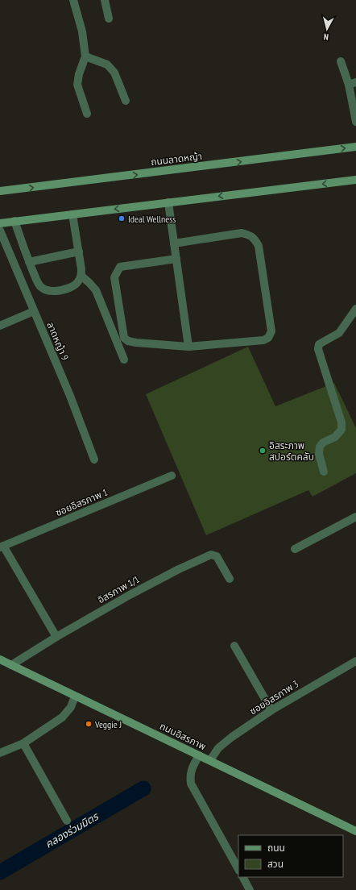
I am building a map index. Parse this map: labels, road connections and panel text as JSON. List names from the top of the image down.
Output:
{
  "streets": {
    "main road": ["ถนนลาดหญ้า", "ถนนอิสรภาพ"],
    "street": [
      "ลาดหญ้า 9",
      "ซอยอิสรภาพ 1",
      "อิสรภาพ 1/1",
      "ซอยอิสรภาพ 3"
    ]
  },
  "crossings": [
    ["อิสรภาพ 1/1", "ถนนอิสรภาพ"],
    ["ซอยอิสรภาพ 3", "ถนนอิสรภาพ"]
  ],
  "water": ["คลองร่วมมิตร"],
  "places": ["Ideal Wellness", "อิสระภาพ สปอร์ตคลับ", "Veggie J"],
  "legend": ["ถนน", "สวน"],
  "north": "bottom"
}
